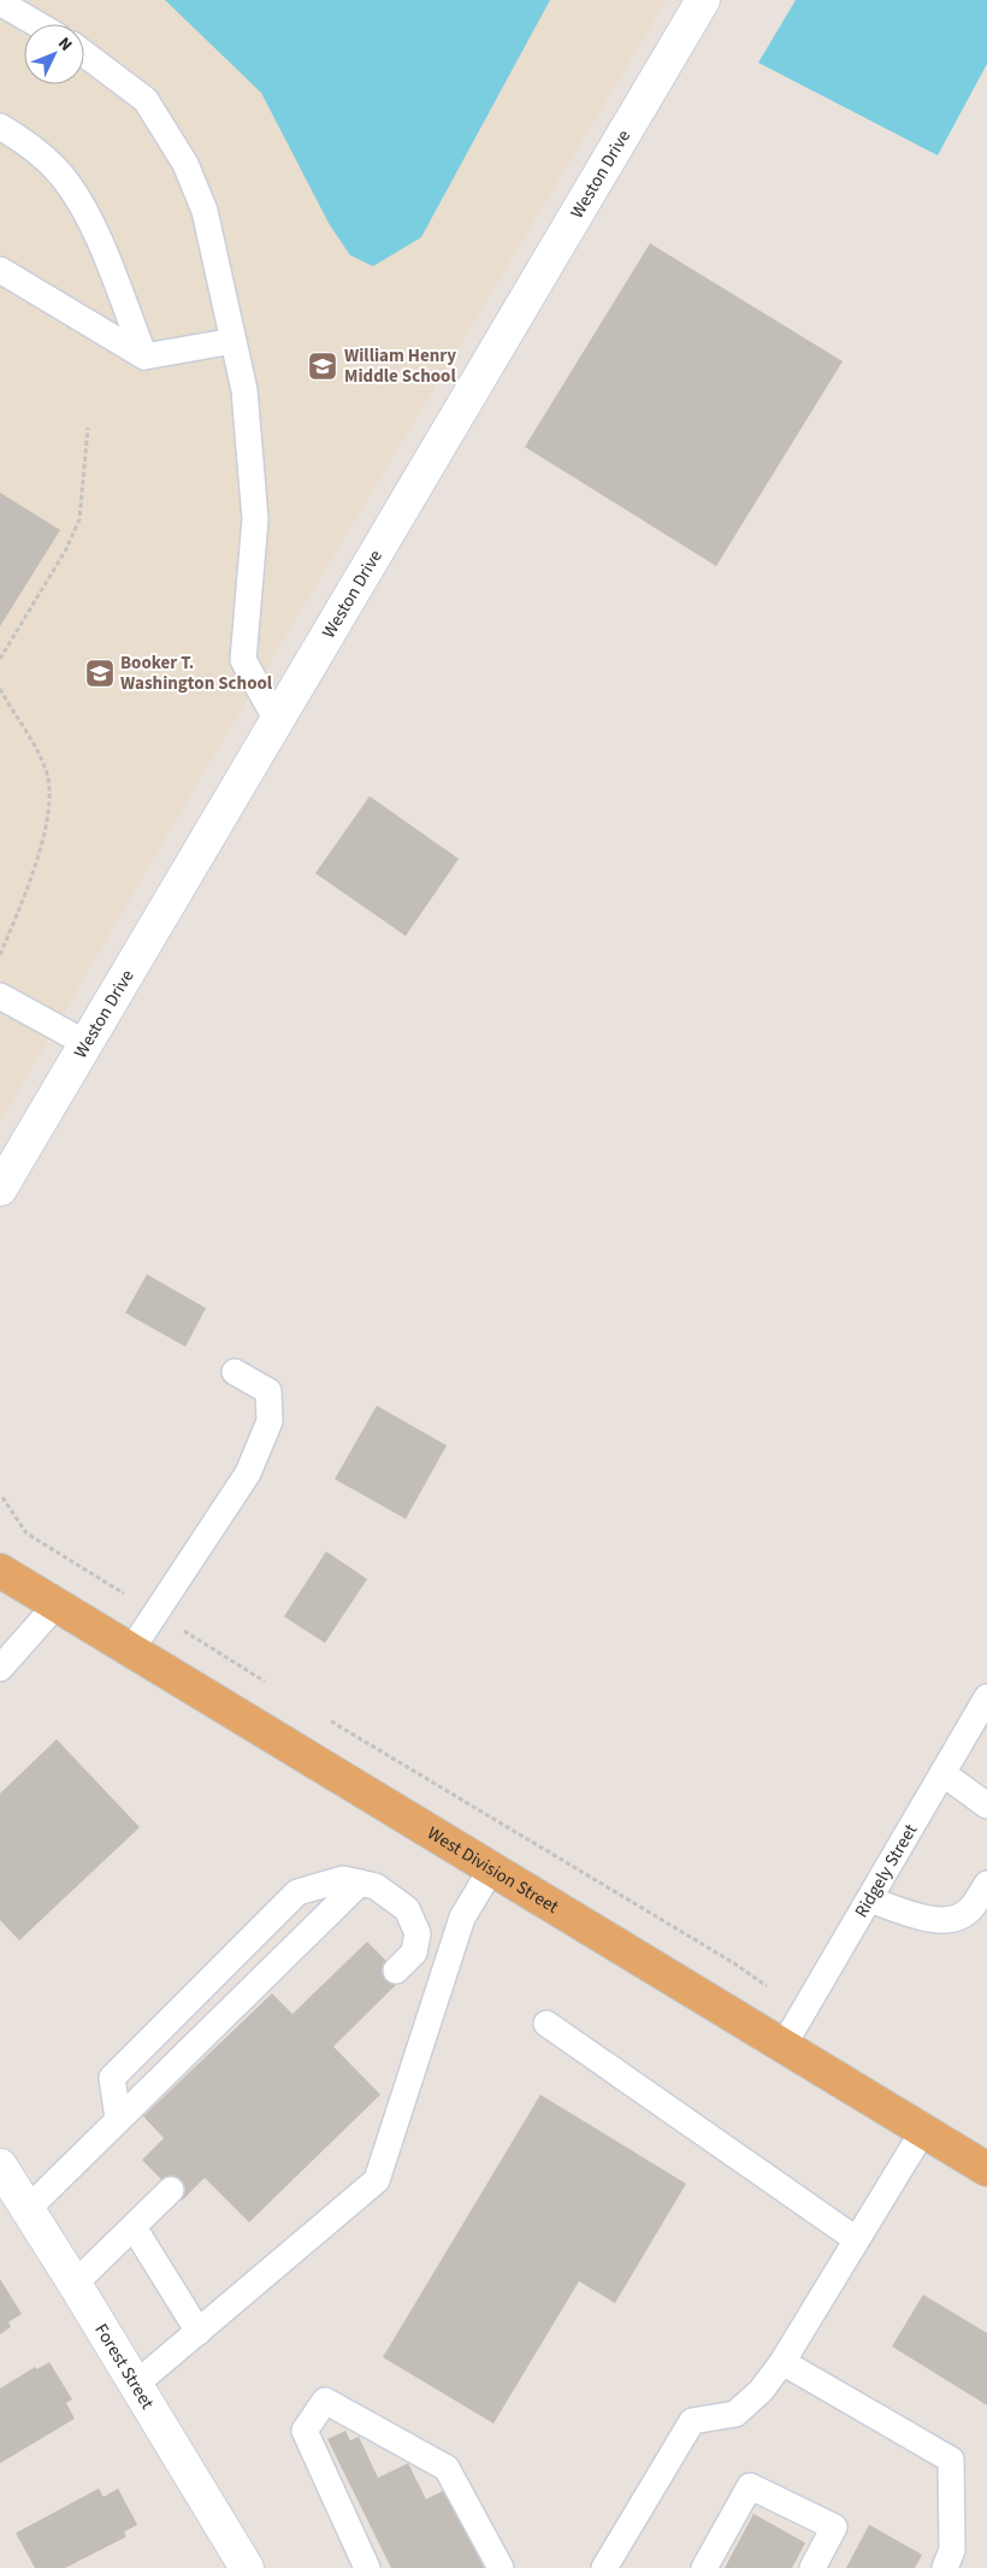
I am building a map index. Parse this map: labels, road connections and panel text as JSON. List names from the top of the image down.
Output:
{
  "streets": {
    "highway": ["West Division Street"],
    "street": ["Weston Drive", "Forest Street"],
    "lane": ["Ridgely Street"]
  },
  "crossings": [
    ["West Division Street", "Ridgely Street"]
  ],
  "places": {
    "school or university": ["William Henry Middle School", "Booker T. Washington School"]
  },
  "north": "top right"
}
